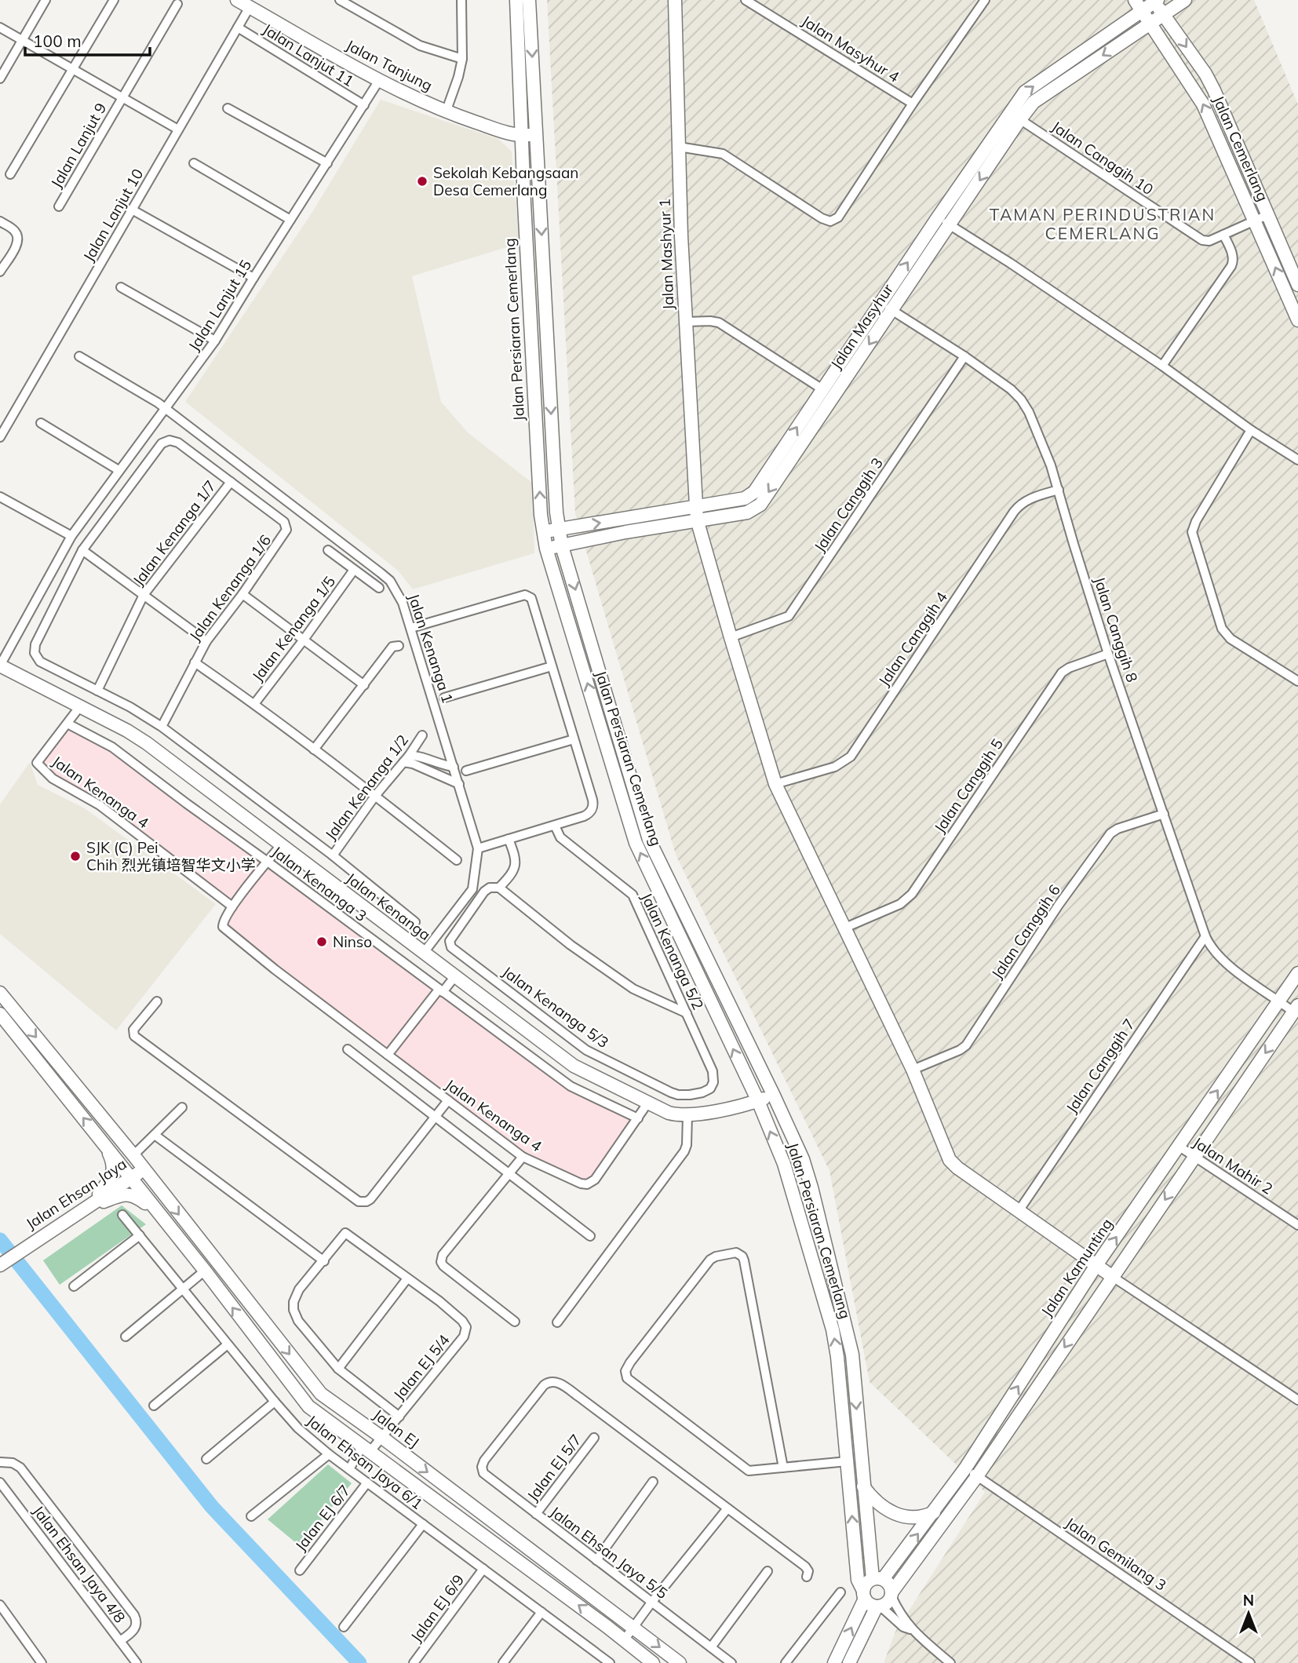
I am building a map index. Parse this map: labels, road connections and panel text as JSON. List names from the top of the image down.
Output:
{
  "streets": {
    "street": [
      "Jalan Masyhur 4",
      "Jalan Lanjut 11",
      "Jalan Tanjung",
      "Jalan Lanjut 9",
      "Jalan Cemerlang",
      "Jalan Canggih 10",
      "Jalan Lanjut 10",
      "Jalan Mashyur 1",
      "Jalan Lanjut 15",
      "Jalan Masyhur",
      "Jalan Persiaran Cemerlang",
      "Jalan Canggih 3",
      "Jalan Kenanga 1/7",
      "Jalan Kenanga 1/6",
      "Jalan Kenanga 1/5",
      "Jalan Canggih 8",
      "Jalan Canggih 4",
      "Jalan Kenanga 1",
      "Jalan Canggih 5",
      "Jalan Kenanga 1/2",
      "Jalan Kenanga 4",
      "Jalan Kenanga 3",
      "Jalan Kenanga",
      "Jalan Canggih 6",
      "Jalan Kenanga 5/2",
      "Jalan Kenanga 5/3",
      "Jalan Canggih 7",
      "Jalan Mahir 2",
      "Jalan Ehsan Jaya",
      "Jalan Kamunting",
      "Jalan EJ 5/4",
      "Jalan EJ",
      "Jalan Ehsan Jaya 6/1",
      "Jalan EJ 5/7",
      "Jalan EJ 6/7",
      "Jalan Ehsan Jaya 5/5",
      "Jalan Gemilang 3",
      "Jalan Ehsan Jaya 4/8",
      "Jalan EJ 6/9"
    ]
  },
  "crossings": [
    ["Jalan Lanjut 11", "Jalan Lanjut 10"],
    ["Jalan Lanjut 11", "Jalan Lanjut 15"],
    ["Jalan Tanjung", "Jalan Lanjut 10"],
    ["Jalan Tanjung", "Jalan Lanjut 15"],
    ["Jalan Tanjung", "Jalan Persiaran Cemerlang"],
    ["Jalan Cemerlang", "Jalan Canggih 10"],
    ["Jalan Cemerlang", "Jalan Masyhur"],
    ["Jalan Canggih 10", "Jalan Masyhur"],
    ["Jalan Mashyur 1", "Jalan Masyhur"],
    ["Jalan Mashyur 1", "Jalan Canggih 3"],
    ["Jalan Mashyur 1", "Jalan Canggih 4"],
    ["Jalan Mashyur 1", "Jalan Canggih 5"],
    ["Jalan Mashyur 1", "Jalan Canggih 6"],
    ["Jalan Mashyur 1", "Jalan Canggih 7"],
    ["Jalan Mashyur 1", "Jalan Kamunting"],
    ["Jalan Lanjut 15", "Jalan Kenanga 1"],
    ["Jalan Lanjut 15", "Jalan Kenanga"],
    ["Jalan Masyhur", "Jalan Persiaran Cemerlang"],
    ["Jalan Masyhur", "Jalan Canggih 8"],
    ["Jalan Persiaran Cemerlang", "Jalan Kenanga"],
    ["Jalan Persiaran Cemerlang", "Jalan Kamunting"],
    ["Jalan Canggih 3", "Jalan Canggih 8"],
    ["Jalan Kenanga 1/7", "Jalan Kenanga 1/6"],
    ["Jalan Canggih 8", "Jalan Canggih 4"],
    ["Jalan Canggih 8", "Jalan Canggih 5"],
    ["Jalan Canggih 8", "Jalan Canggih 6"],
    ["Jalan Canggih 8", "Jalan Canggih 7"],
    ["Jalan Canggih 8", "Jalan Kamunting"],
    ["Jalan Kenanga 1", "Jalan Kenanga"],
    ["Jalan Kenanga 4", "Jalan Kenanga 3"],
    ["Jalan Kenanga 4", "Jalan Kenanga"],
    ["Jalan Kenanga 5/2", "Jalan Kenanga 5/3"],
    ["Jalan Mahir 2", "Jalan Kamunting"],
    ["Jalan Ehsan Jaya", "Jalan EJ"],
    ["Jalan Kamunting", "Jalan Gemilang 3"],
    ["Jalan EJ 5/4", "Jalan EJ"],
    ["Jalan EJ 5/4", "Jalan Ehsan Jaya 6/1"],
    ["Jalan Ehsan Jaya 6/1", "Jalan EJ 6/7"],
    ["Jalan Ehsan Jaya 6/1", "Jalan EJ 6/9"],
    ["Jalan EJ 5/7", "Jalan Ehsan Jaya 5/5"]
  ],
  "districts": ["TAMAN PERINDUSTRIAN CEMERLANG"],
  "places": ["Sekolah Kebangsaan Desa Cemerlang", "SJK (C) Pei Chih 烈光镇培智华文小学", "Ninso"],
  "scale_bar": "100 m",
  "north": "top"
}
